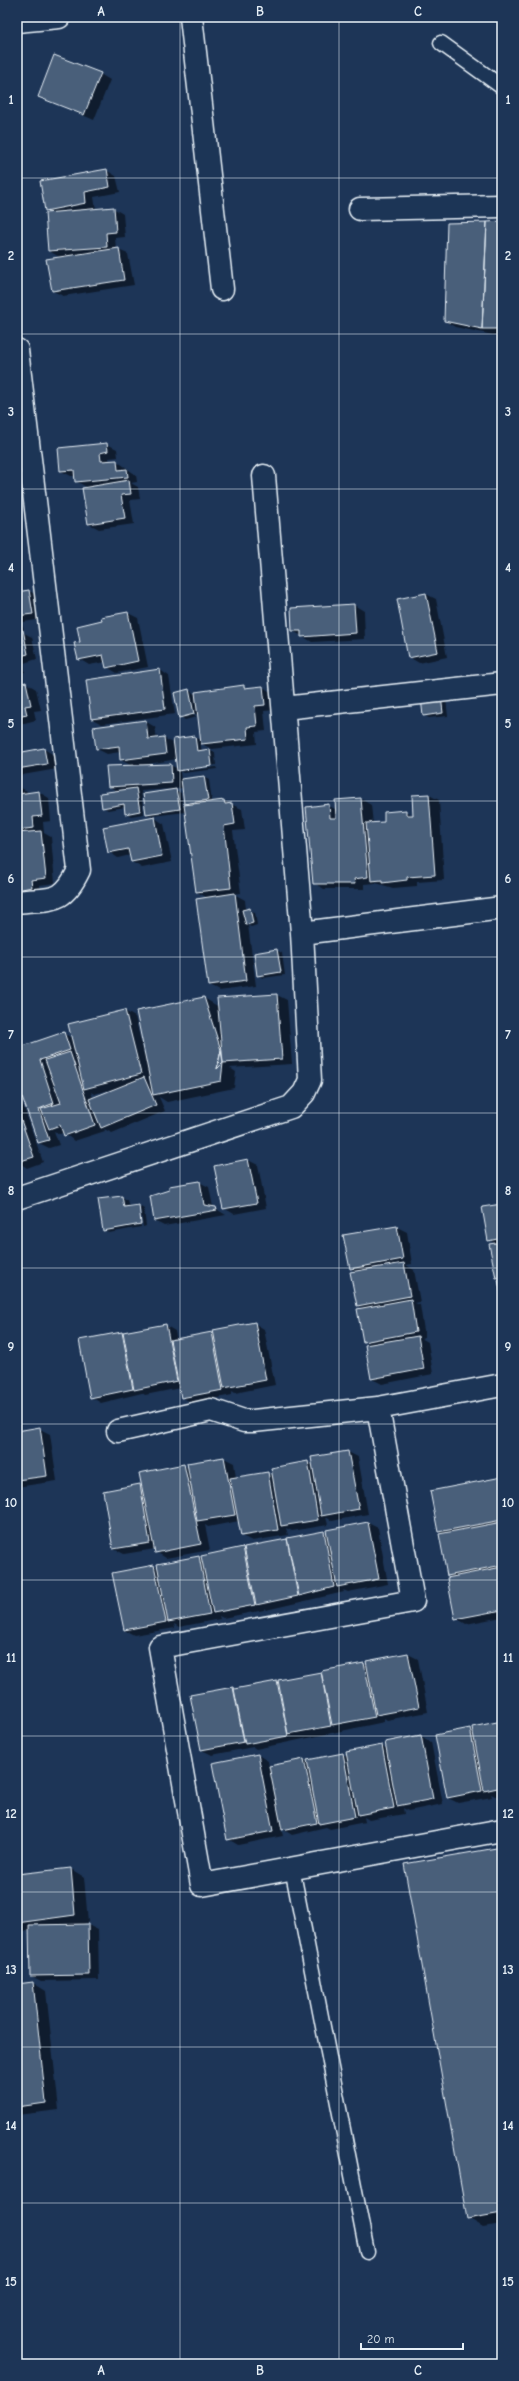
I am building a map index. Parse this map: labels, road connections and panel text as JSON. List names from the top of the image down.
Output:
{
  "scale_bar": "20 m",
  "grid": {
    "columns": ["A", "B", "C"],
    "rows": [
      "1",
      "2",
      "3",
      "4",
      "5",
      "6",
      "7",
      "8",
      "9",
      "10",
      "11",
      "12",
      "13",
      "14",
      "15"
    ]
  }
}
